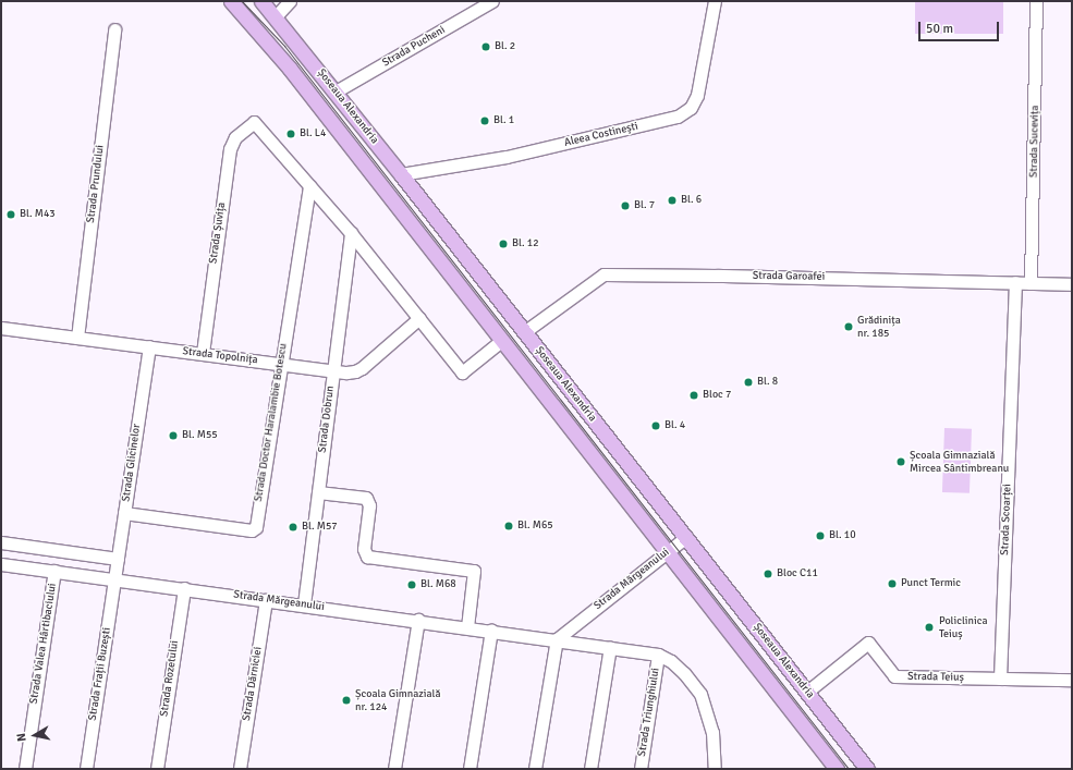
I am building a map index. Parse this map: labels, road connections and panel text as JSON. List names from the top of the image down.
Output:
{
  "streets": {
    "main road": ["Șoseaua Alexandria"],
    "street": [
      "Strada Pucheni",
      "Aleea Costinești",
      "Strada Sucevița",
      "Strada Prundului",
      "Strada Șuvița",
      "Strada Garoafei",
      "Strada Topolnița",
      "Strada Dobrun",
      "Strada Doctor Haralambie Botescu",
      "Strada Glicinelor",
      "Strada Scoarței",
      "Strada Mărgeanului",
      "Strada Valea Hârtibaciului",
      "Strada Frații Buzești",
      "Strada Teiuș",
      "Strada Rozetului",
      "Strada Dărniciei",
      "Strada Triunghiului"
    ]
  },
  "crossings": [
    ["Strada Pucheni", "Șoseaua Alexandria"],
    ["Șoseaua Alexandria", "Aleea Costinești"],
    ["Șoseaua Alexandria", "Strada Garoafei"],
    ["Șoseaua Alexandria", "Strada Mărgeanului"],
    ["Șoseaua Alexandria", "Strada Teiuș"],
    ["Strada Sucevița", "Strada Garoafei"],
    ["Strada Prundului", "Strada Topolnița"],
    ["Strada Șuvița", "Strada Topolnița"],
    ["Strada Șuvița", "Strada Doctor Haralambie Botescu"],
    ["Strada Garoafei", "Strada Scoarței"],
    ["Strada Topolnița", "Strada Dobrun"],
    ["Strada Topolnița", "Strada Doctor Haralambie Botescu"],
    ["Strada Topolnița", "Strada Glicinelor"],
    ["Strada Dobrun", "Strada Mărgeanului"],
    ["Strada Doctor Haralambie Botescu", "Strada Glicinelor"],
    ["Strada Glicinelor", "Strada Mărgeanului"],
    ["Strada Glicinelor", "Strada Frații Buzești"],
    ["Strada Scoarței", "Strada Teiuș"],
    ["Strada Mărgeanului", "Strada Valea Hârtibaciului"],
    ["Strada Mărgeanului", "Strada Frații Buzești"],
    ["Strada Mărgeanului", "Strada Rozetului"],
    ["Strada Mărgeanului", "Strada Dărniciei"],
    ["Strada Mărgeanului", "Strada Triunghiului"]
  ],
  "places": [
    "Bl. 2",
    "Bl. 1",
    "Bl. L4",
    "Bl. 6",
    "Bl. 7",
    "Bl. M43",
    "Bl. 12",
    "Grădinița nr. 185",
    "Bl. 8",
    "Bloc 7",
    "Bl. 4",
    "Bl. M55",
    "Școala Gimnazială Mircea Sântimbreanu",
    "Bl. M65",
    "Bl. M57",
    "Bl. 10",
    "Bloc C11",
    "Punct Termic",
    "Bl. M68",
    "Policlinica Teiuș",
    "Școala Gimnazială nr. 124"
  ],
  "scale_bar": "50 m",
  "north": "left"
}
